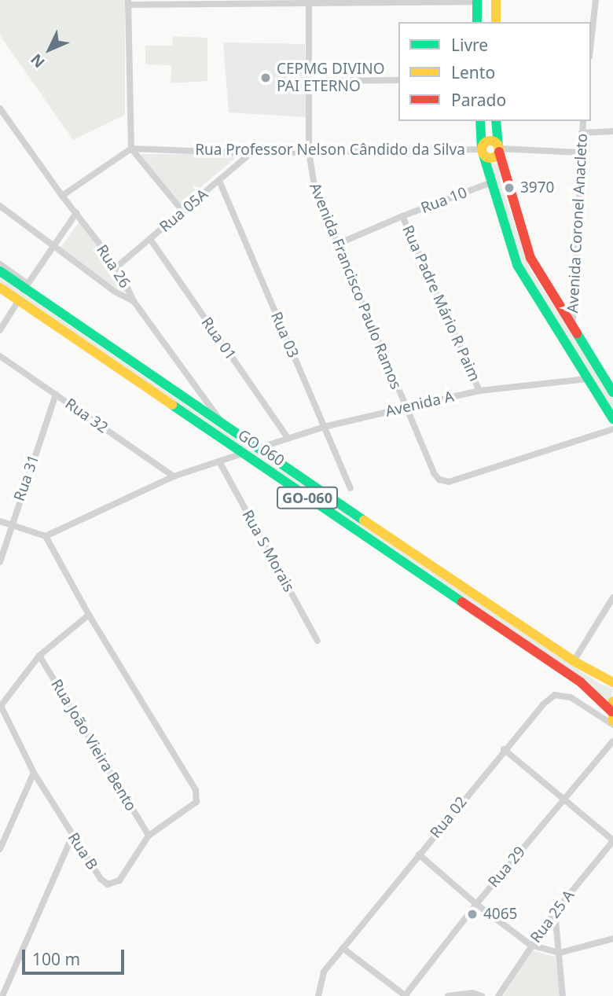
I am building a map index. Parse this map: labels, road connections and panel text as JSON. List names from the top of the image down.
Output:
{
  "streets": {
    "main road": ["GO 060", "GO-060"],
    "street": [
      "Rua Professor Nelson Cândido da Silva",
      "Rua 10",
      "Rua 05A",
      "Avenida Coronel Anacleto",
      "Rua 26",
      "Avenida Francisco Paulo Ramos",
      "Rua Padre Mário R Paim",
      "Rua 03",
      "Rua 01",
      "Avenida A",
      "Rua 32",
      "Rua 31",
      "Rua S Morais",
      "Rua João Vieira Bento",
      "Rua 02",
      "Rua B",
      "Rua 29",
      "Rua 25 A"
    ]
  },
  "crossings": [
    ["Rua Professor Nelson Cândido da Silva", "Rua 05A"],
    ["Rua Professor Nelson Cândido da Silva", "Avenida Francisco Paulo Ramos"],
    ["Rua 10", "Avenida Francisco Paulo Ramos"],
    ["Rua 10", "Rua Padre Mário R Paim"],
    ["Rua 05A", "Rua 26"],
    ["Rua 05A", "Rua 03"],
    ["Rua 05A", "Rua 01"],
    ["Rua 26", "GO 060"],
    ["Avenida Francisco Paulo Ramos", "Avenida A"],
    ["Rua Padre Mário R Paim", "Avenida A"],
    ["Rua 03", "Avenida A"],
    ["Rua 01", "Avenida A"],
    ["Avenida A", "GO 060"],
    ["Rua 32", "Rua 31"],
    ["GO 060", "Rua 02"],
    ["Rua João Vieira Bento", "Rua B"]
  ],
  "places": ["CEPMG DIVINO PAI ETERNO", "3970", "4065"],
  "legend": ["Livre", "Lento", "Parado"],
  "scale_bar": "100 m",
  "north": "bottom left"
}
